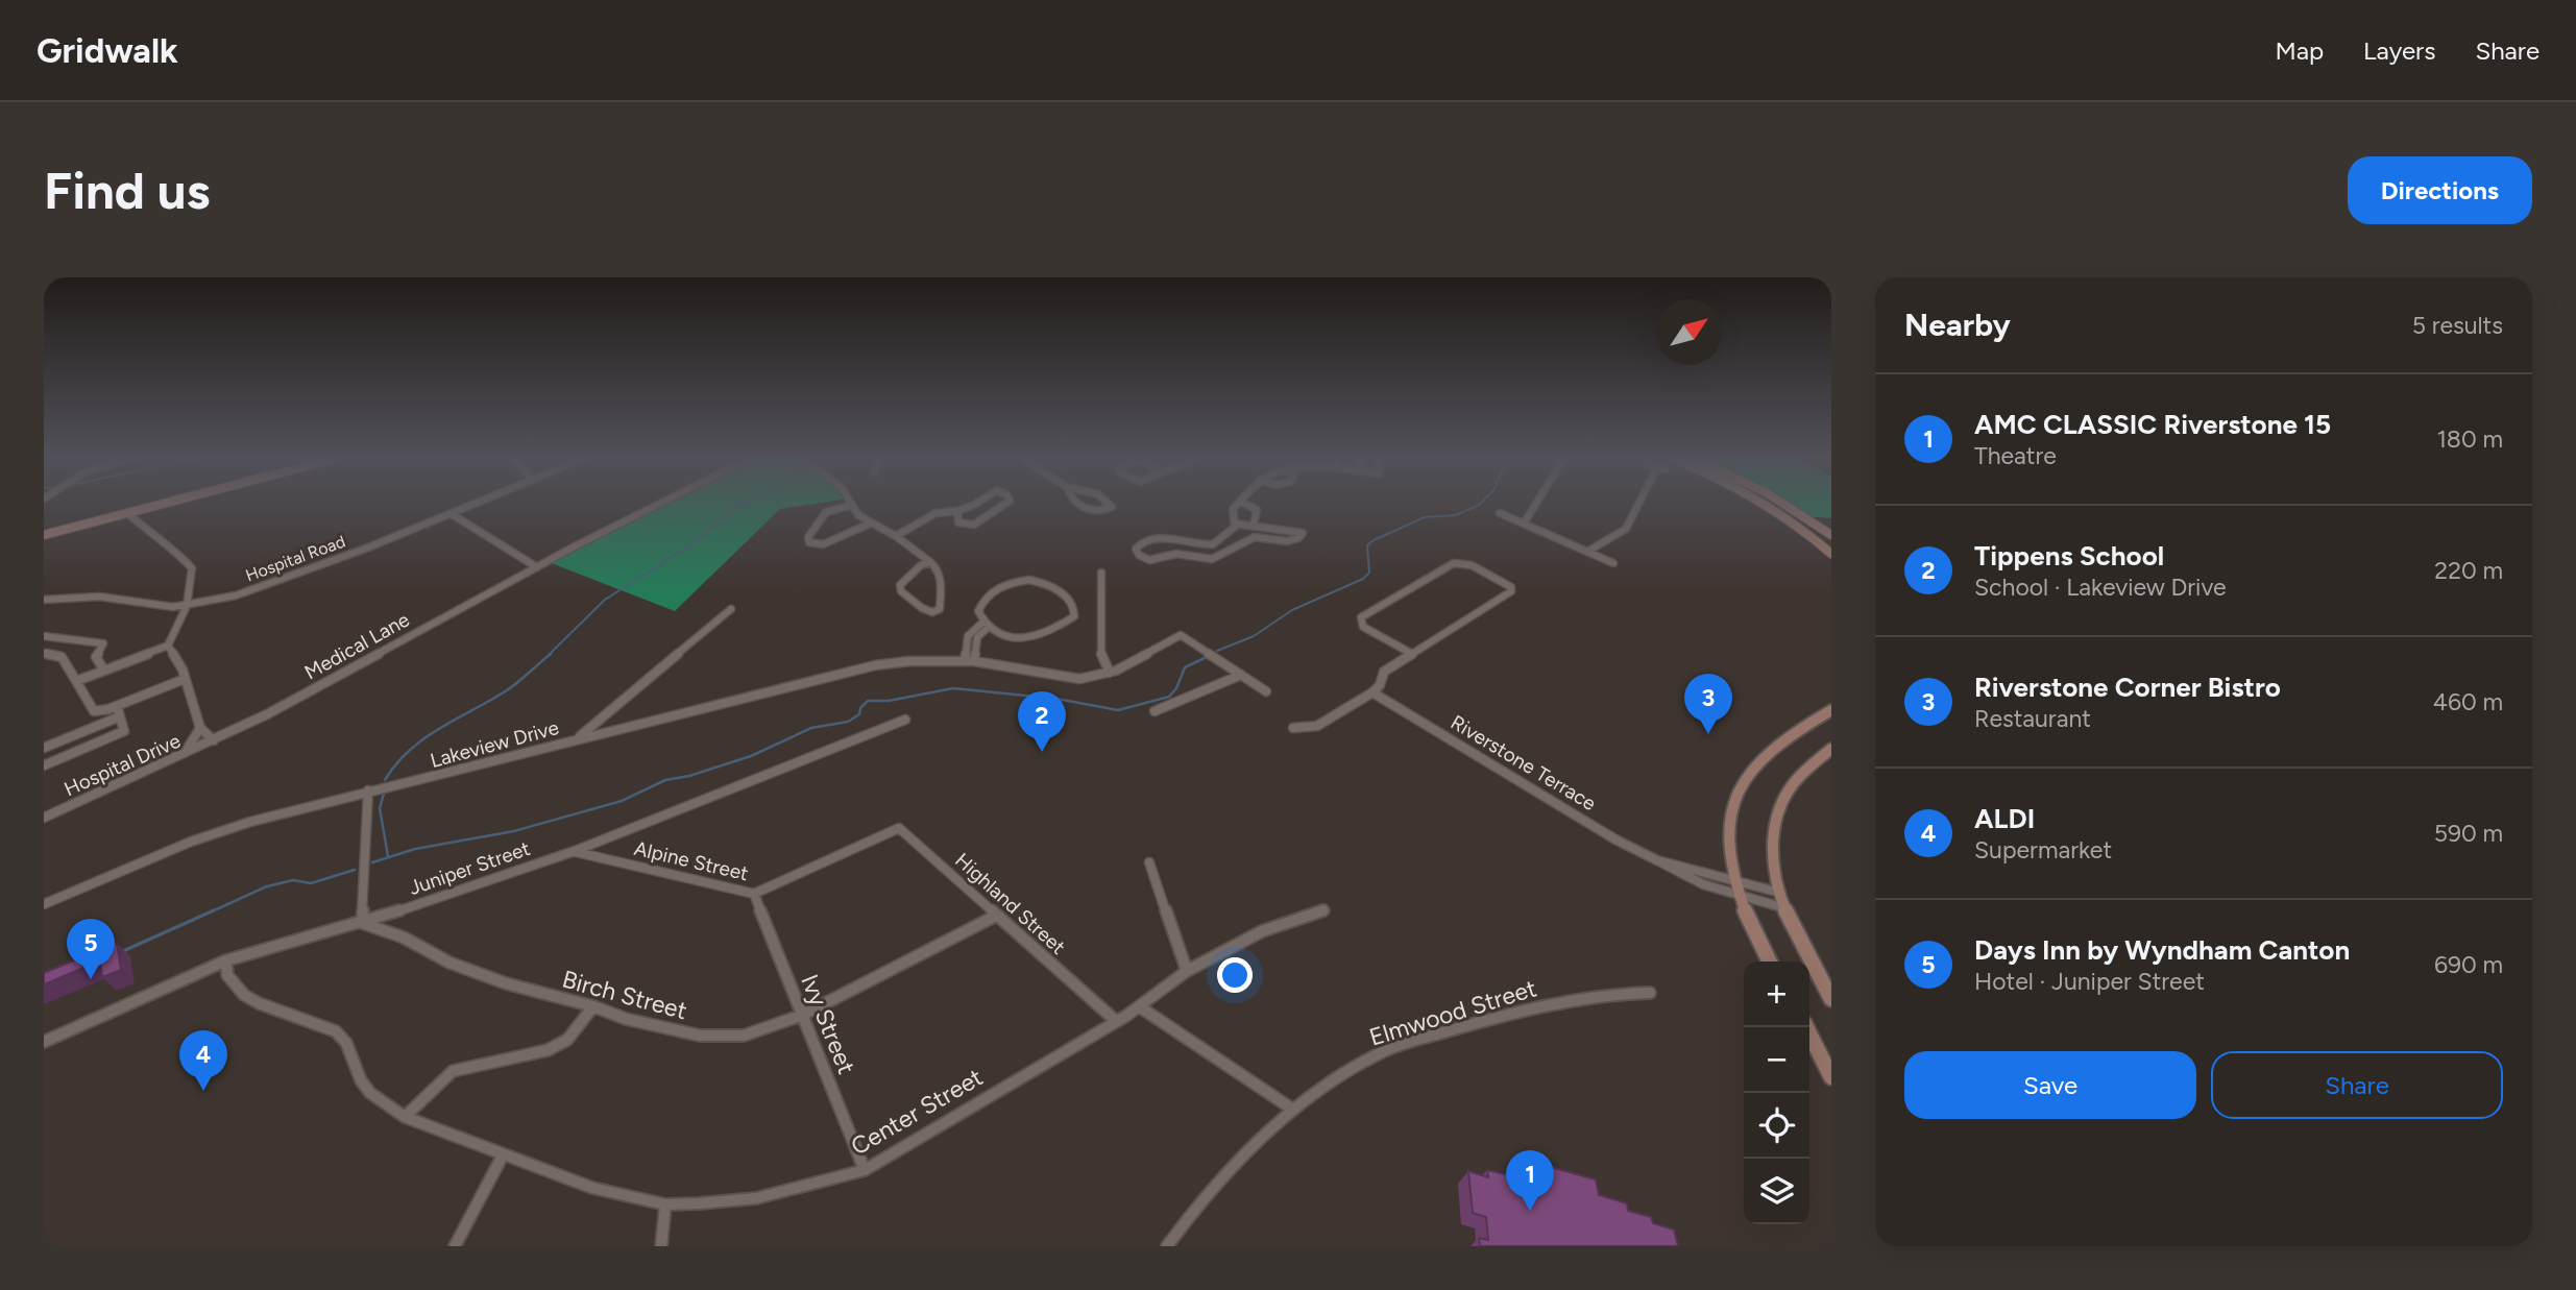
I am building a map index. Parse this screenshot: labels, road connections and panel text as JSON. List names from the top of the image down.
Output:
{
  "streets": {
    "street": [
      "Hospital Road",
      "Medical Lane",
      "Lakeview Drive",
      "Riverstone Terrace",
      "Hospital Drive",
      "Alpine Street",
      "Juniper Street",
      "Highland Street",
      "Birch Street",
      "Elmwood Street",
      "Ivy Street",
      "Center Street"
    ]
  },
  "crossings": [
    ["Medical Lane", "Hospital Drive"],
    ["Alpine Street", "Juniper Street"],
    ["Alpine Street", "Highland Street"],
    ["Alpine Street", "Ivy Street"],
    ["Juniper Street", "Birch Street"],
    ["Juniper Street", "Center Street"],
    ["Highland Street", "Birch Street"],
    ["Highland Street", "Center Street"],
    ["Birch Street", "Ivy Street"],
    ["Ivy Street", "Center Street"]
  ],
  "north": "top right",
  "page": {
    "header": "Gridwalk",
    "nav": ["Map", "Layers", "Share"],
    "buttons": [
      "Directions",
      ["Save", "Share"]
    ],
    "title": "Find us",
    "heading": ["Nearby", "5 results"],
    "list": [
      {
        "mark": "1",
        "name": "AMC CLASSIC Riverstone 15",
        "note": "Theatre",
        "value": "180 m"
      },
      {
        "mark": "2",
        "name": "Tippens School",
        "note": "School · Lakeview Drive",
        "value": "220 m"
      },
      {
        "mark": "3",
        "name": "Riverstone Corner Bistro",
        "note": "Restaurant",
        "value": "460 m"
      },
      {
        "mark": "4",
        "name": "ALDI",
        "note": "Supermarket",
        "value": "590 m"
      },
      {
        "mark": "5",
        "name": "Days Inn by Wyndham Canton",
        "note": "Hotel · Juniper Street",
        "value": "690 m"
      }
    ],
    "pins": [
      "3",
      "2",
      "5",
      "4",
      "1"
    ],
    "map_buttons": ["+", "−"]
  }
}
